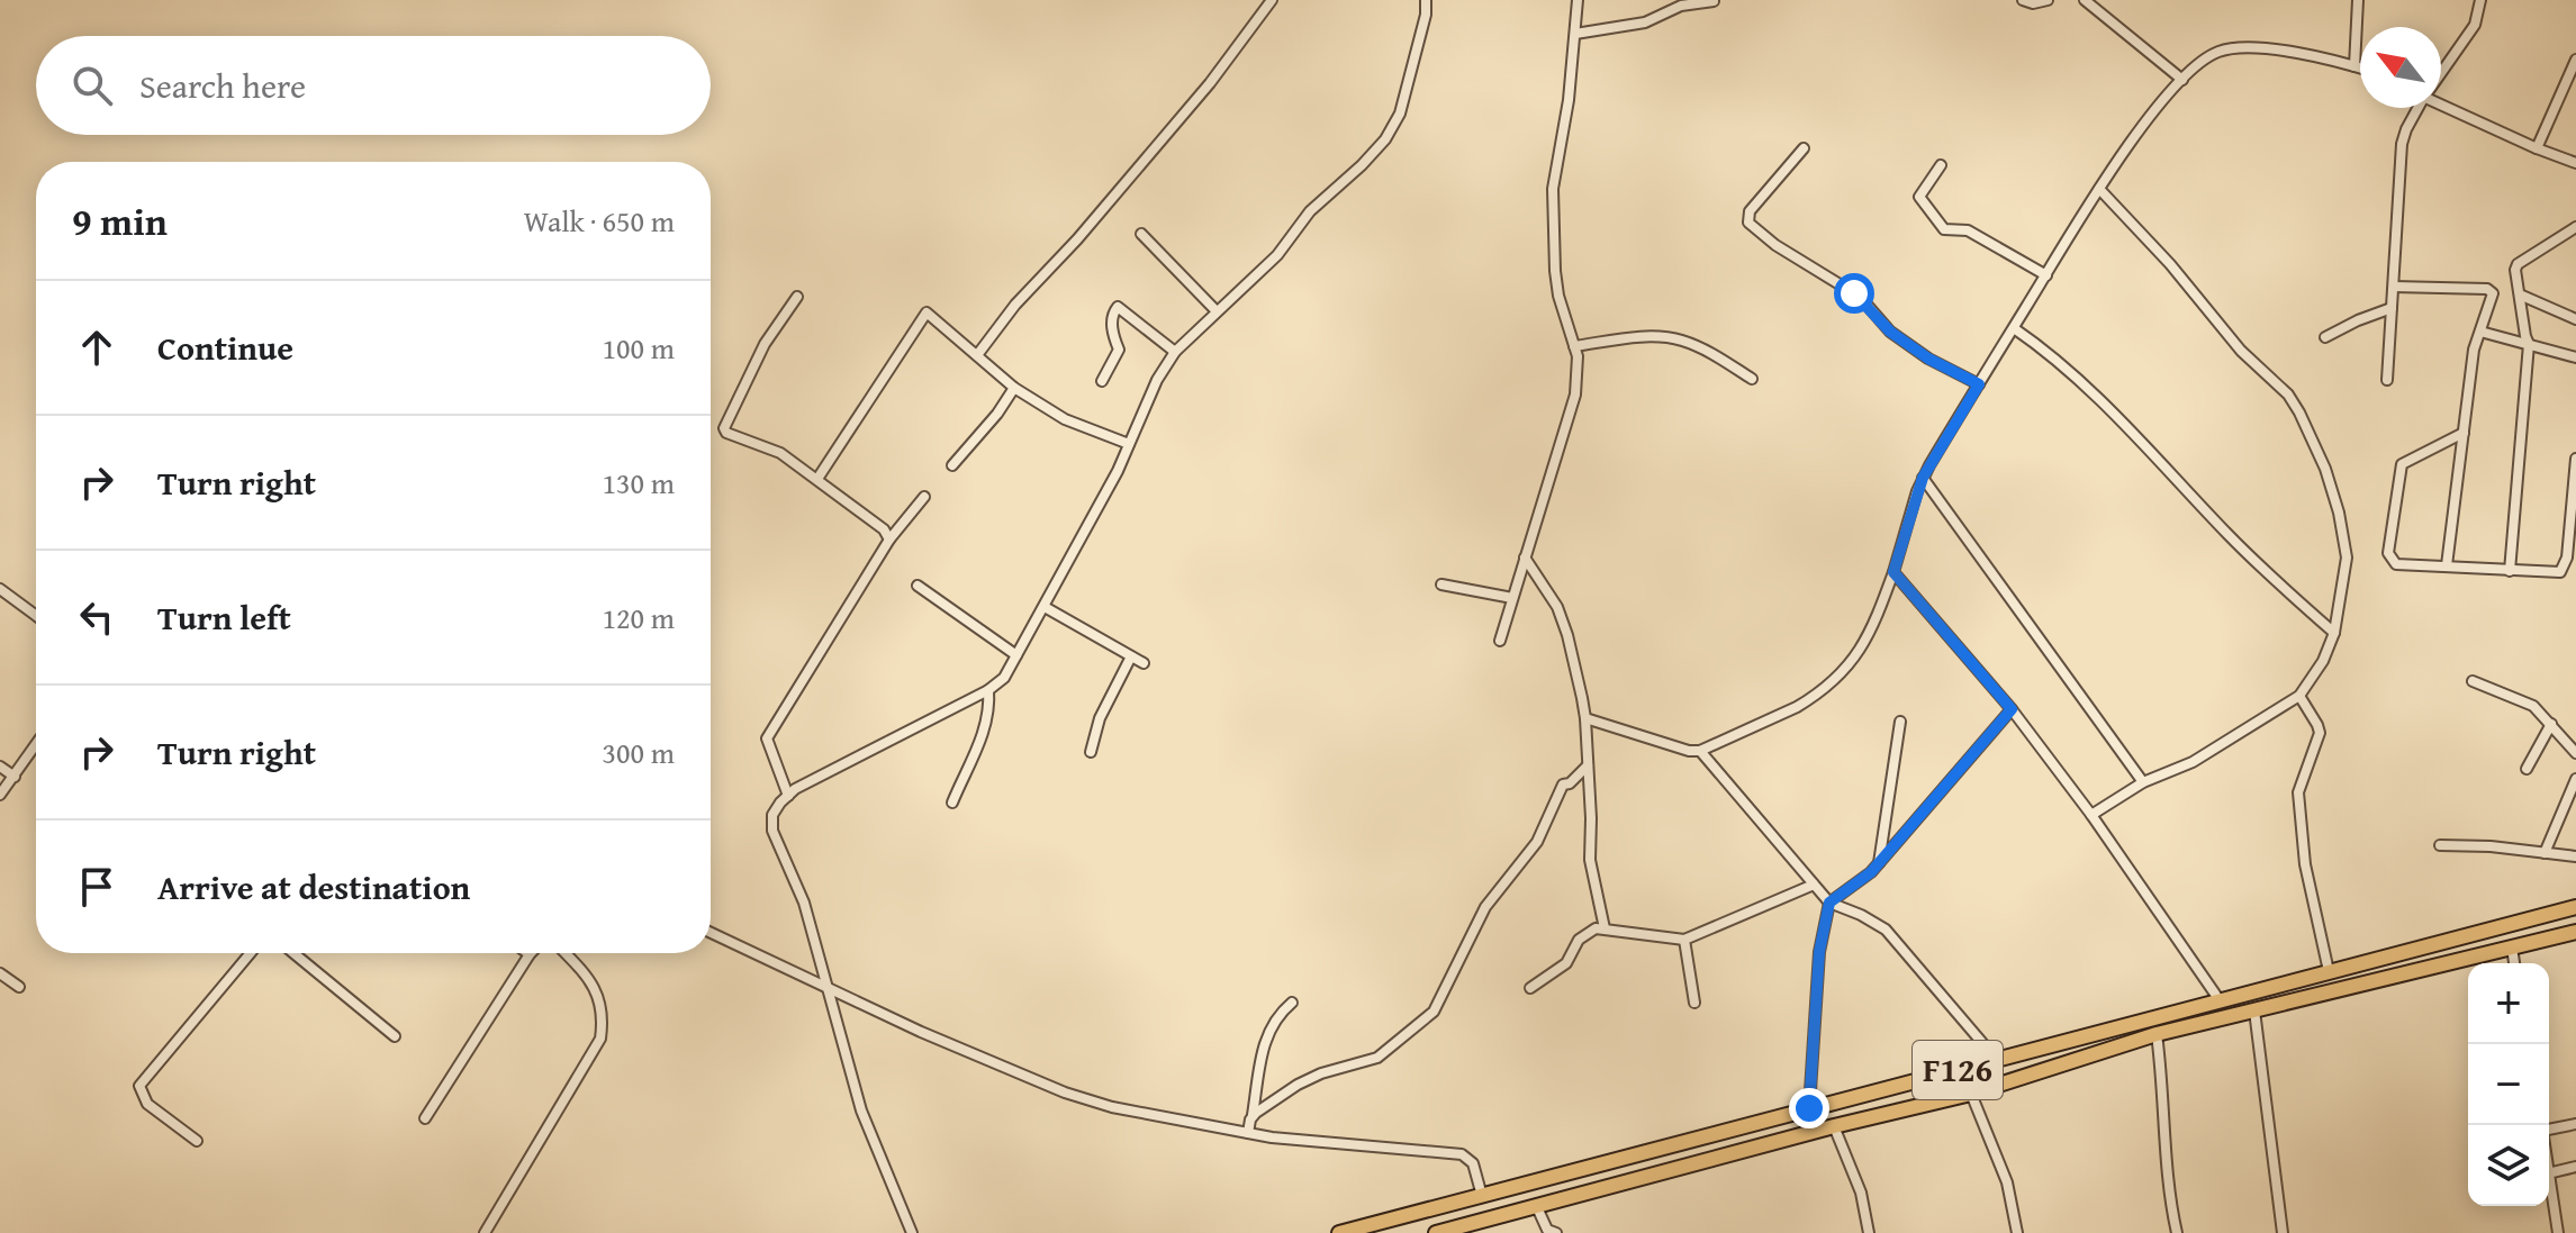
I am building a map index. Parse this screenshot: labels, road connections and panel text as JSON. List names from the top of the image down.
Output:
{
  "streets": {
    "main road": ["F126"]
  },
  "north": "top left",
  "page": {
    "search": "Search here",
    "heading": ["9 min", "Walk · 650 m"],
    "list": [
      ["Continue", "100 m"],
      ["Turn right", "130 m"],
      ["Turn left", "120 m"],
      ["Turn right", "300 m"],
      "Arrive at destination"
    ],
    "map_buttons": ["+", "−"]
  }
}
